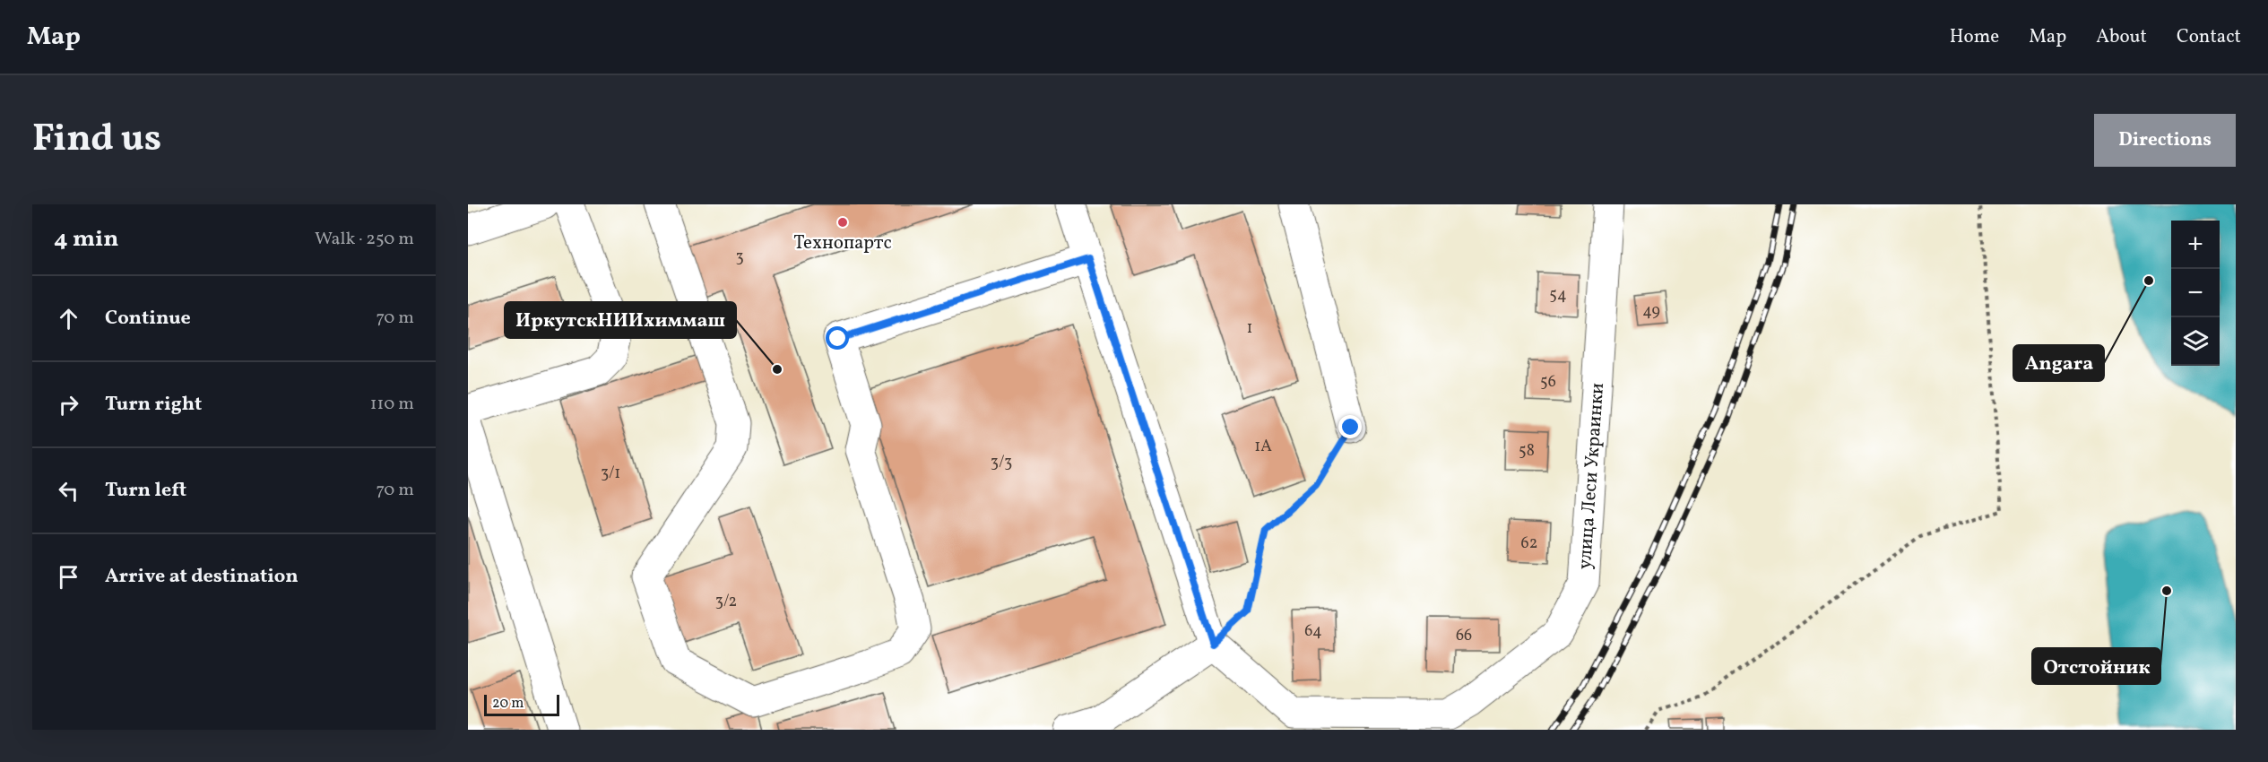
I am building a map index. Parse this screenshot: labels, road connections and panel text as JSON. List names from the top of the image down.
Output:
{
  "streets": {
    "street": ["улица Леси Украинки"]
  },
  "places": [
    "Технопартс",
    "Angara",
    "ИркутскНИИхиммаш",
    "Отстойник"
  ],
  "house_numbers": [
    "3",
    "54",
    "49",
    "1",
    "56",
    "1А",
    "58",
    "3/3",
    "3/1",
    "62",
    "3/2",
    "64",
    "66"
  ],
  "scale_bar": "20 m",
  "page": {
    "header": "Map",
    "nav": [
      "Home",
      "Map",
      "About",
      "Contact"
    ],
    "title": "Find us",
    "buttons": "Directions",
    "heading": ["4 min", "Walk · 250 m"],
    "map_buttons": ["+", "−"],
    "list": [
      ["Continue", "70 m"],
      ["Turn right", "110 m"],
      ["Turn left", "70 m"],
      "Arrive at destination"
    ],
    "scale": "20 m"
  }
}
